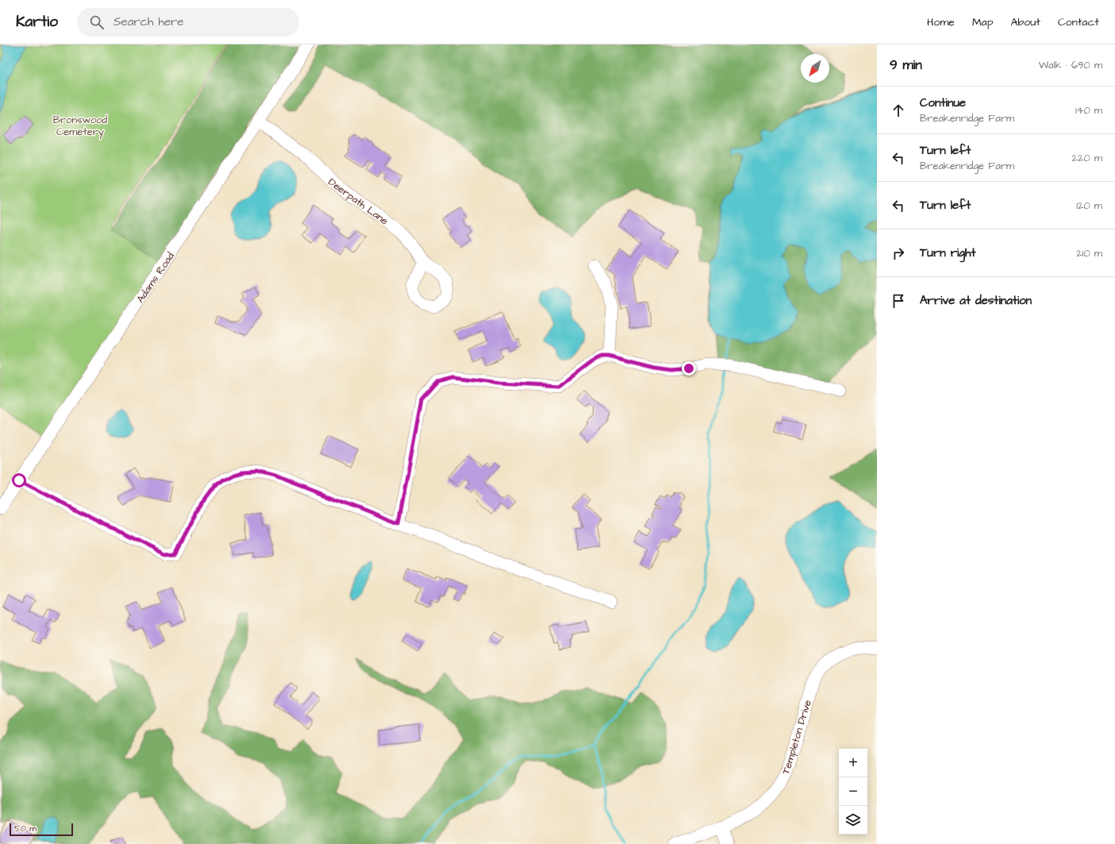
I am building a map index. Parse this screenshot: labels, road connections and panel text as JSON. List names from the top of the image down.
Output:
{
  "streets": {
    "street": ["Deerpath Lane", "Adams Road", "Templeton Drive"]
  },
  "crossings": [
    ["Deerpath Lane", "Adams Road"]
  ],
  "parks": ["Bronswood Cemetery"],
  "scale_bar": "50 m",
  "north": "bottom left",
  "page": {
    "header": "Kartio",
    "search": "Search here",
    "nav": [
      "Home",
      "Map",
      "About",
      "Contact"
    ],
    "heading": ["9 min", "Walk · 690 m"],
    "list": [
      ["Continue", "Breakenridge Farm", "140 m"],
      ["Turn left", "Breakenridge Farm", "220 m"],
      ["Turn left", "120 m"],
      ["Turn right", "210 m"],
      "Arrive at destination"
    ],
    "map_buttons": ["+", "−"],
    "scale": "50 m"
  }
}
